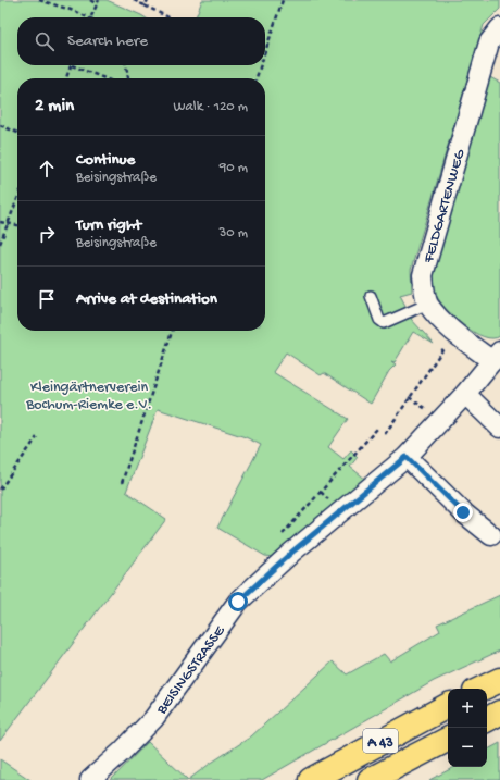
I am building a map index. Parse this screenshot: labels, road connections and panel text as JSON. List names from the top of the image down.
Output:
{
  "streets": {
    "highway": ["A 43"],
    "street": ["FELDGARTENWEG", "BEISINGSTRASSE"]
  },
  "parks": ["Kleingärtnerverein Bochum-Riemke e.V."],
  "page": {
    "search": "Search here",
    "heading": ["2 min", "Walk · 120 m"],
    "list": [
      ["Continue", "Beisingstraße", "90 m"],
      ["Turn right", "Beisingstraße", "30 m"],
      "Arrive at destination"
    ],
    "map_buttons": ["+", "−"]
  }
}
